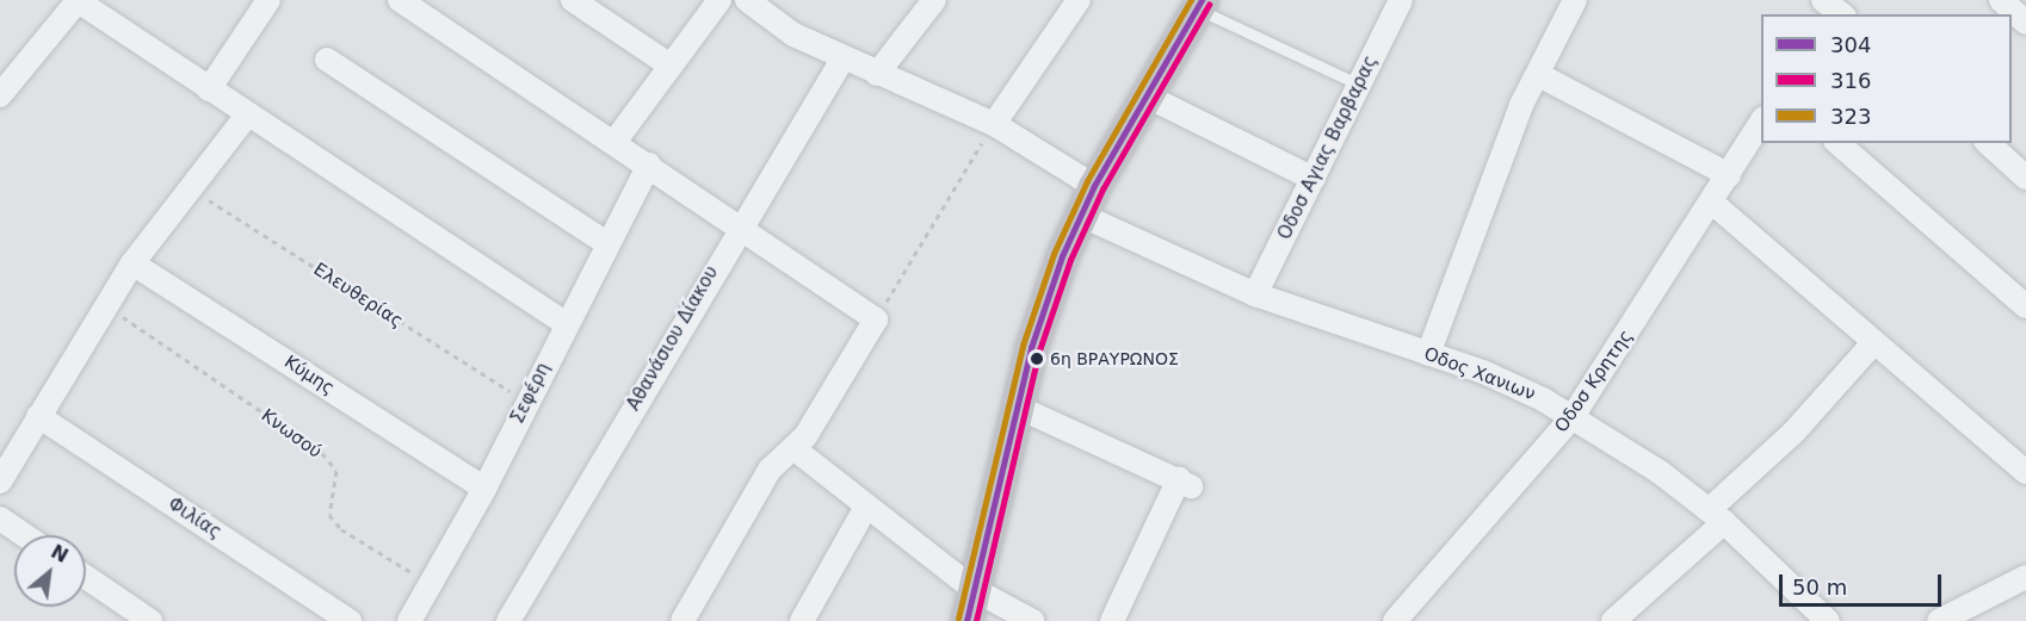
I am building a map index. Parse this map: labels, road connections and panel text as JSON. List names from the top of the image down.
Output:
{
  "streets": {
    "street": [
      "Οδοσ Αγιας Βαρβαρας",
      "Αθανάσιου Δίακου",
      "Οδος Χανιων",
      "Κύμης",
      "Οδοσ Κρητης",
      "Σεφέρη",
      "Φιλίας"
    ],
    "path": ["Ελευθερίας", "Κνωσού"]
  },
  "crossings": [
    ["Οδοσ Αγιας Βαρβαρας", "Οδος Χανιων"],
    ["Ελευθερίας", "Σεφέρη"],
    ["Οδος Χανιων", "Οδοσ Κρητης"],
    ["Κύμης", "Σεφέρη"],
    ["Σεφέρη", "Κνωσού"]
  ],
  "places": ["6η ΒΡΑΥΡΩΝΟΣ"],
  "lines": ["transit line 304", "transit line 323", "transit line 316"],
  "legend": ["304", "316", "323"],
  "scale_bar": "50 m",
  "north": "top right"
}
